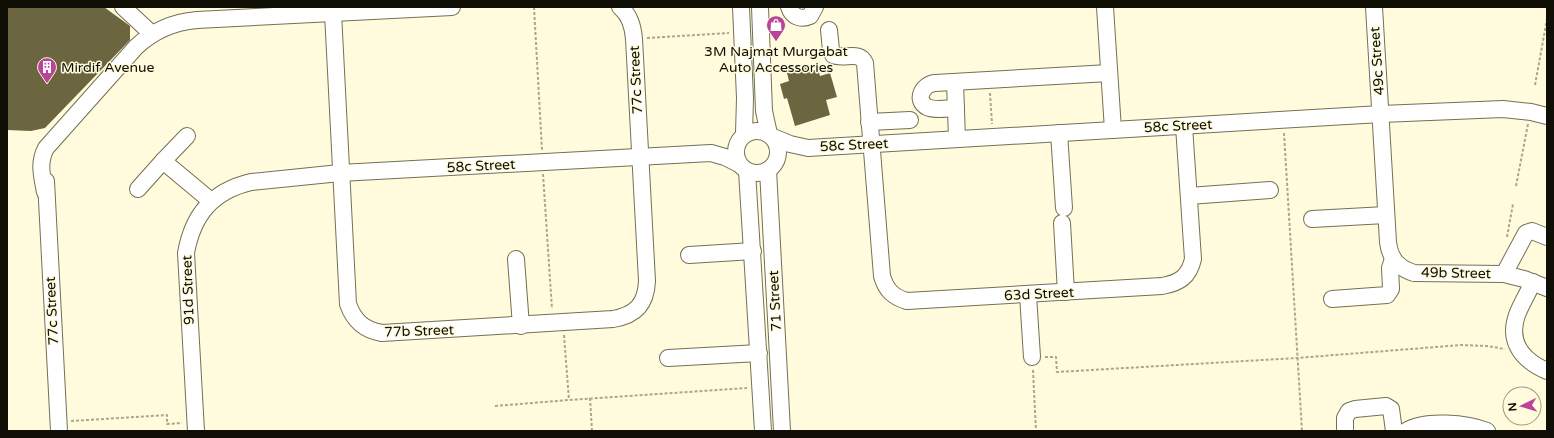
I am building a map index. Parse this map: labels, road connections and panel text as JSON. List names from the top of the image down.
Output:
{
  "streets": {
    "street": [
      "49c Street",
      "77c Street",
      "58c Street",
      "49b Street",
      "91d Street",
      "63d Street",
      "71 Street",
      "77b Street"
    ]
  },
  "crossings": [
    ["49c Street", "58c Street"],
    ["77c Street", "58c Street"],
    ["77c Street", "77b Street"],
    ["58c Street", "91d Street"],
    ["58c Street", "63d Street"],
    ["58c Street", "71 Street"],
    ["58c Street", "77b Street"]
  ],
  "places": {
    "shop": ["3M Najmat Murgabat Auto Accessories"],
    "building": ["Mirdif Avenue"]
  },
  "north": "left"
}
